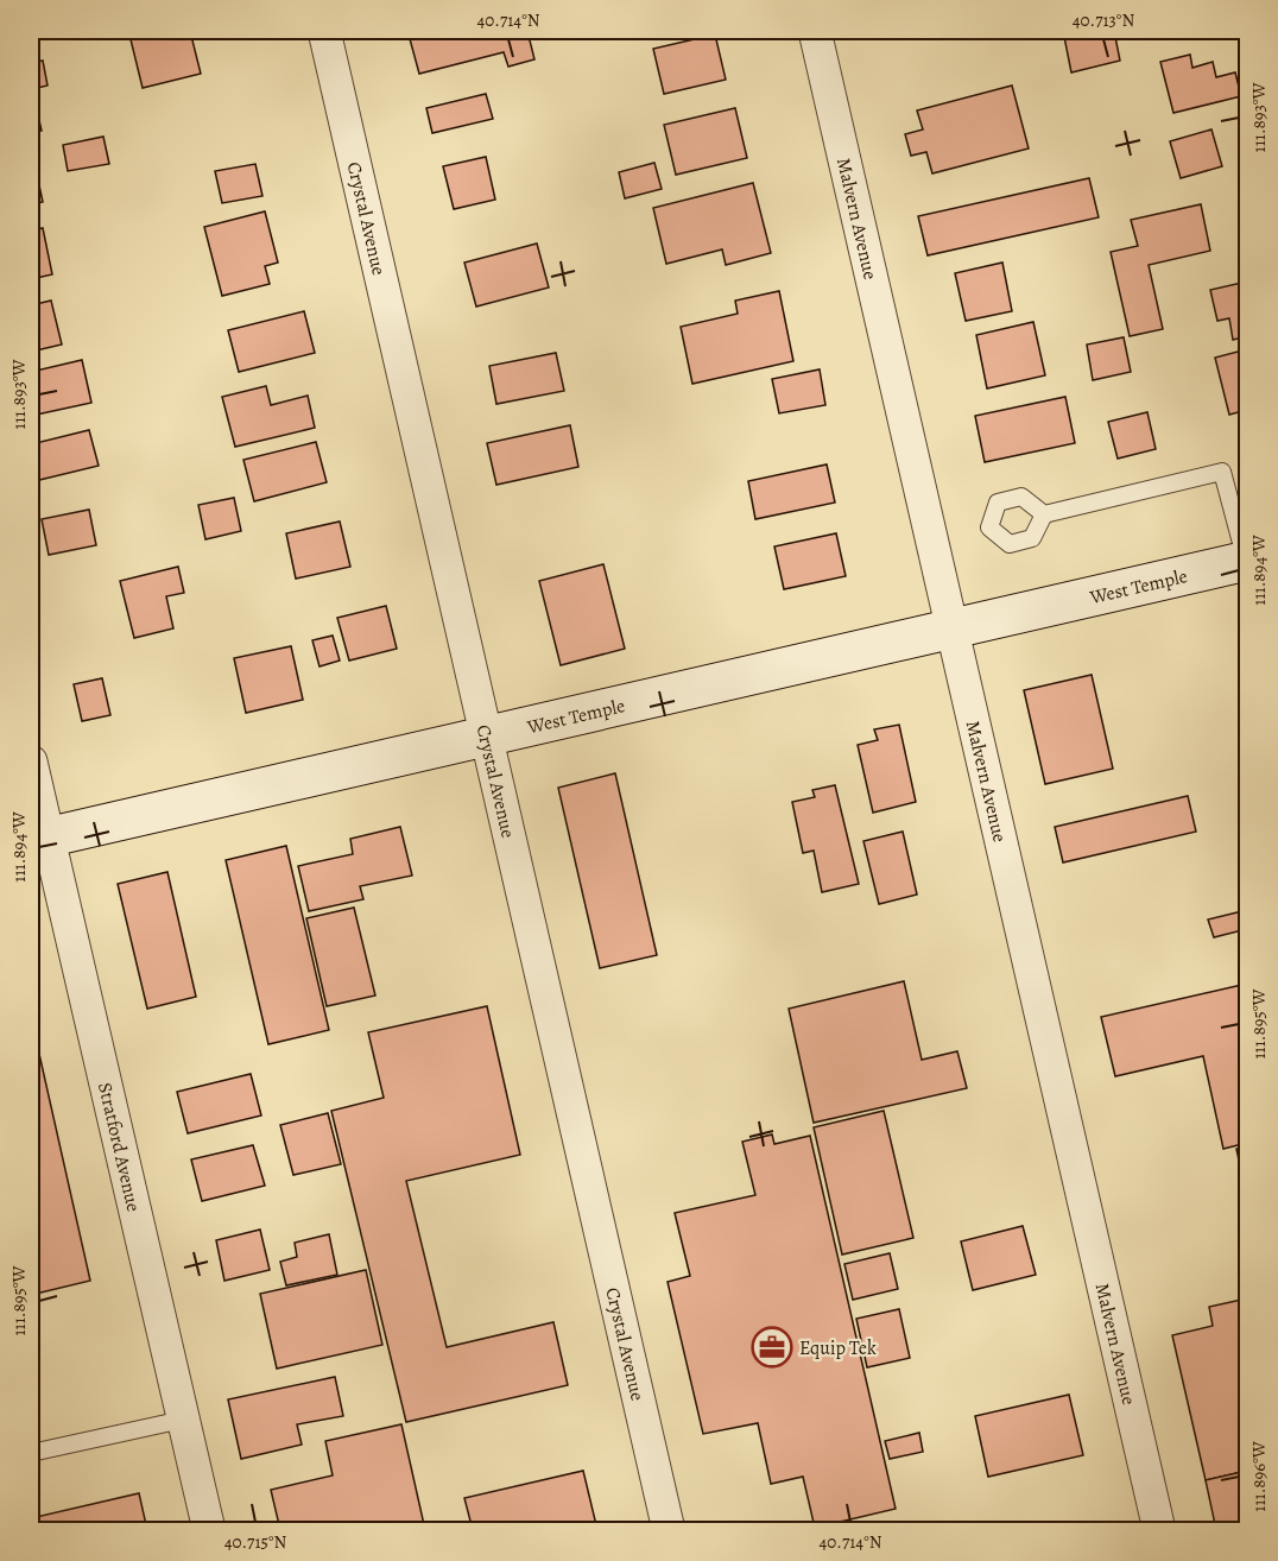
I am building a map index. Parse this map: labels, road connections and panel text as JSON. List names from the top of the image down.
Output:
{
  "streets": {
    "street": [
      "Crystal Avenue",
      "Malvern Avenue",
      "West Temple",
      "Stratford Avenue"
    ]
  },
  "crossings": [
    ["Crystal Avenue", "West Temple"],
    ["Malvern Avenue", "West Temple"],
    ["West Temple", "Stratford Avenue"]
  ],
  "places": {
    "office": ["Equip Tek"]
  },
  "coordinates": [
    "40.714°N",
    "40.713°N",
    "111.893°W",
    "111.894°W",
    "111.895°W",
    "111.896°W",
    "40.715°N"
  ]
}
